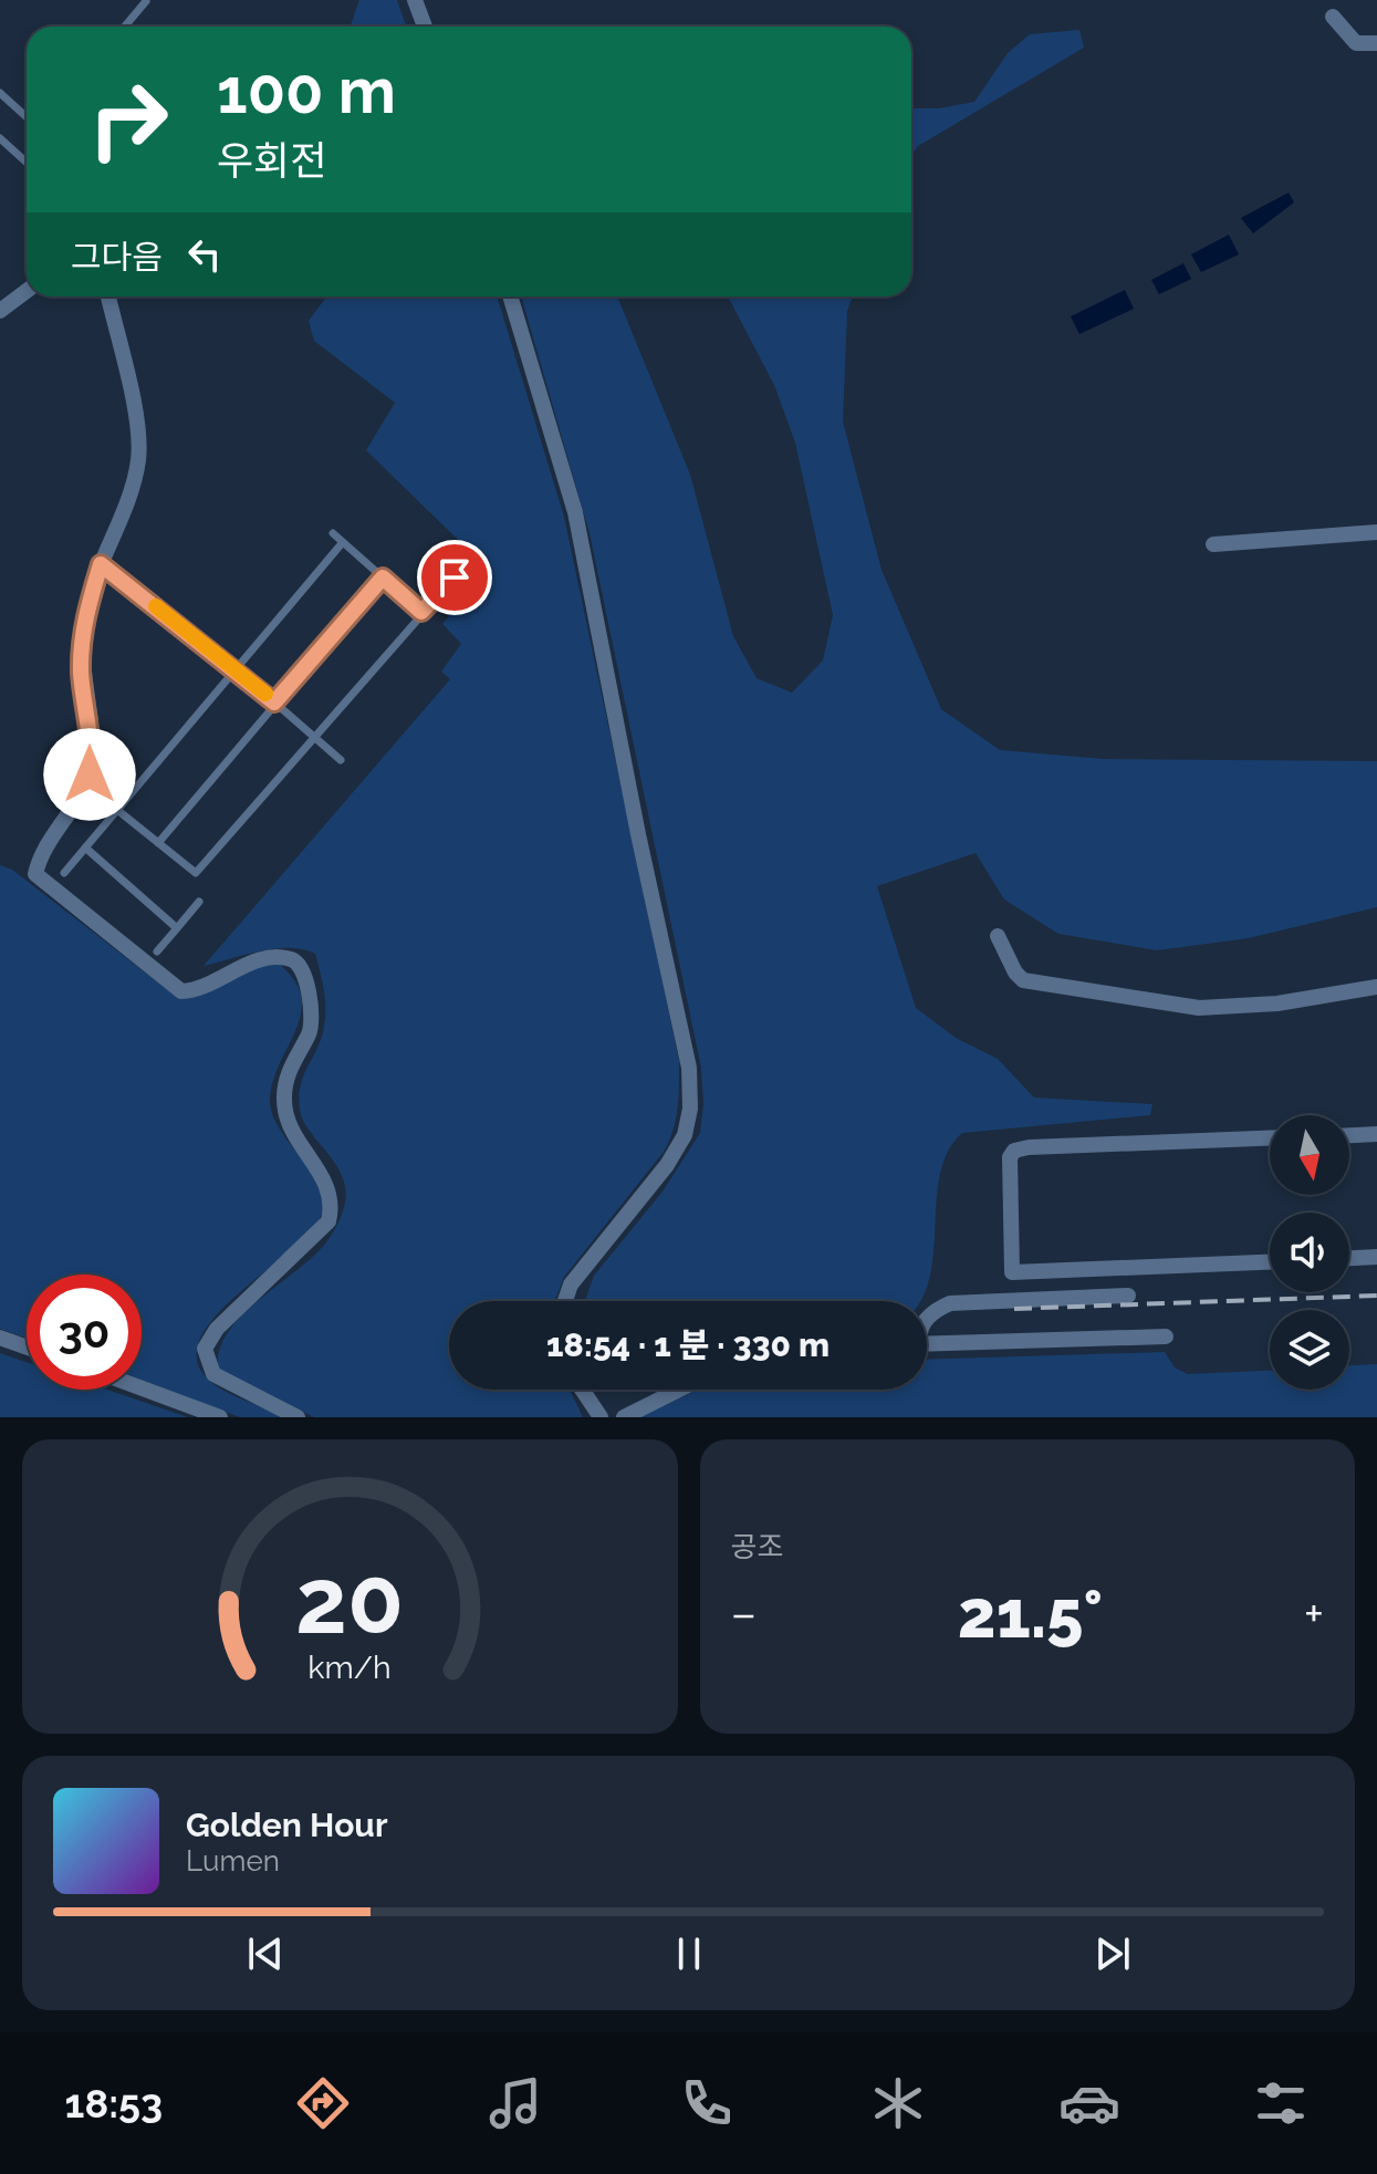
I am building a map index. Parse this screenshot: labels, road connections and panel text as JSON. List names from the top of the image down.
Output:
{
  "north": "bottom",
  "page": {
    "turn": ["100 m", "우회전"],
    "then": "그다음",
    "limit": "30",
    "trip": "18:54 · 1 분 · 330 m",
    "tile": "공조",
    "heat": ["−", "21.5°", "+"],
    "song": ["Golden Hour", "Lumen"],
    "tabs": "18:53",
    "gauge": ["20", "km/h"]
  }
}
